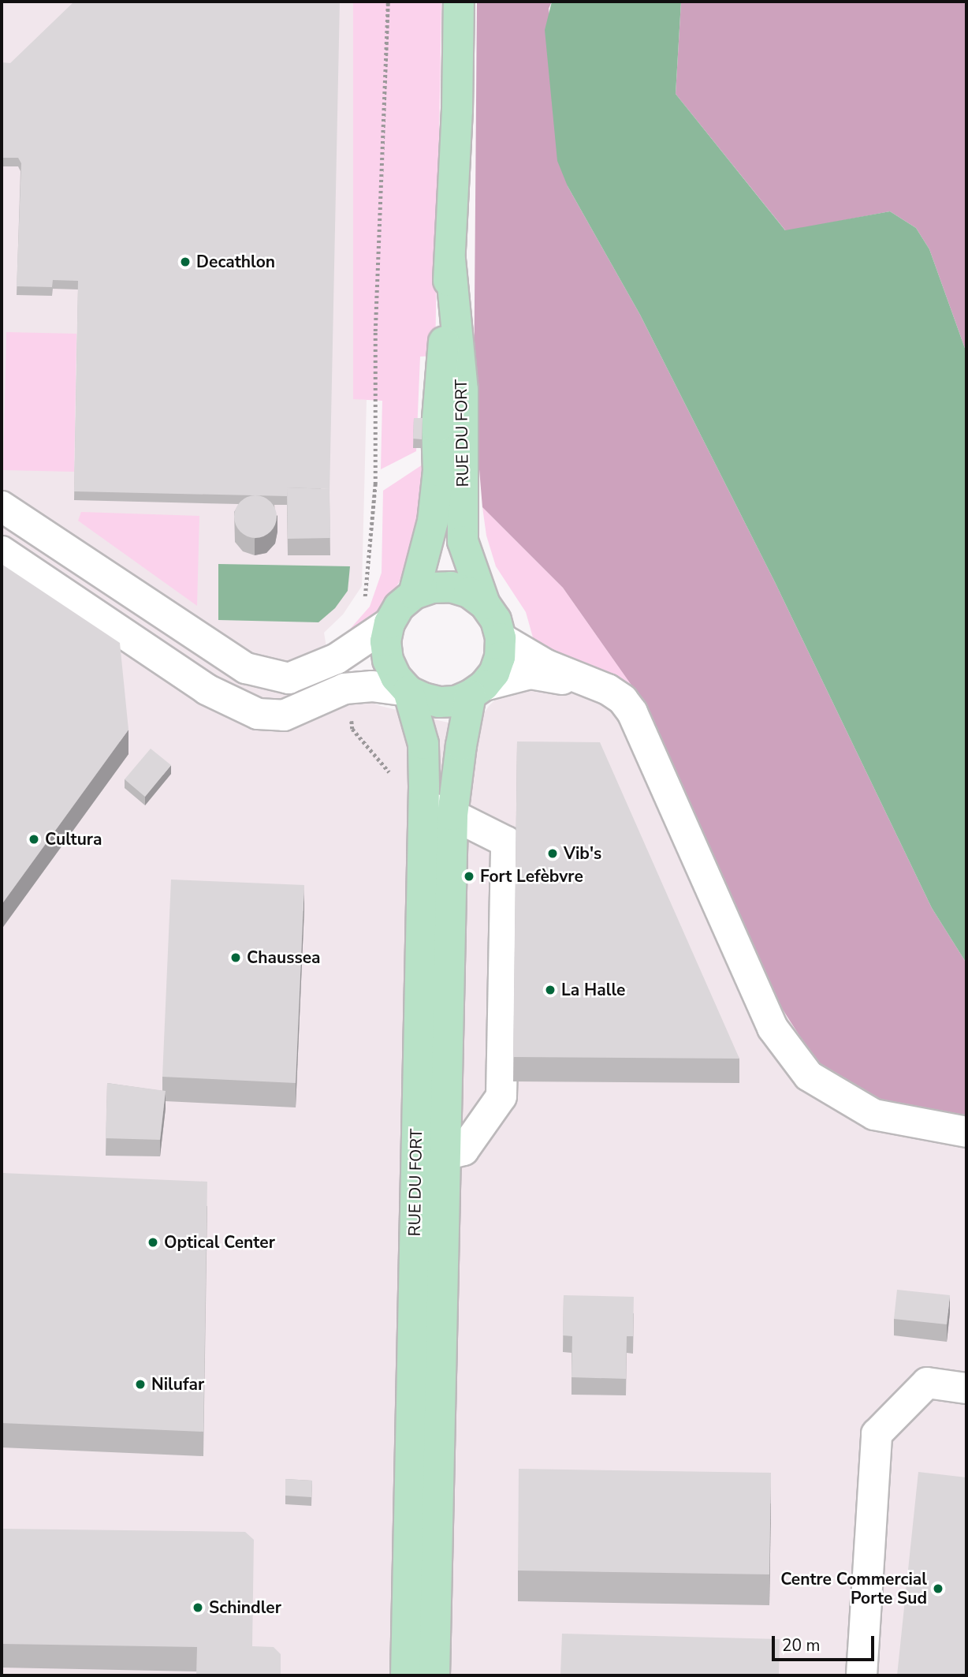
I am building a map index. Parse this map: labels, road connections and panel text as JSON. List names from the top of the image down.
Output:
{
  "streets": {
    "main road": ["RUE DU FORT"]
  },
  "places": [
    "Decathlon",
    "Cultura",
    "Vib's",
    "Fort Lefèbvre",
    "Chaussea",
    "La Halle",
    "Optical Center",
    "Nilufar",
    "Centre Commercial Porte Sud",
    "Schindler"
  ],
  "scale_bar": "20 m"
}
